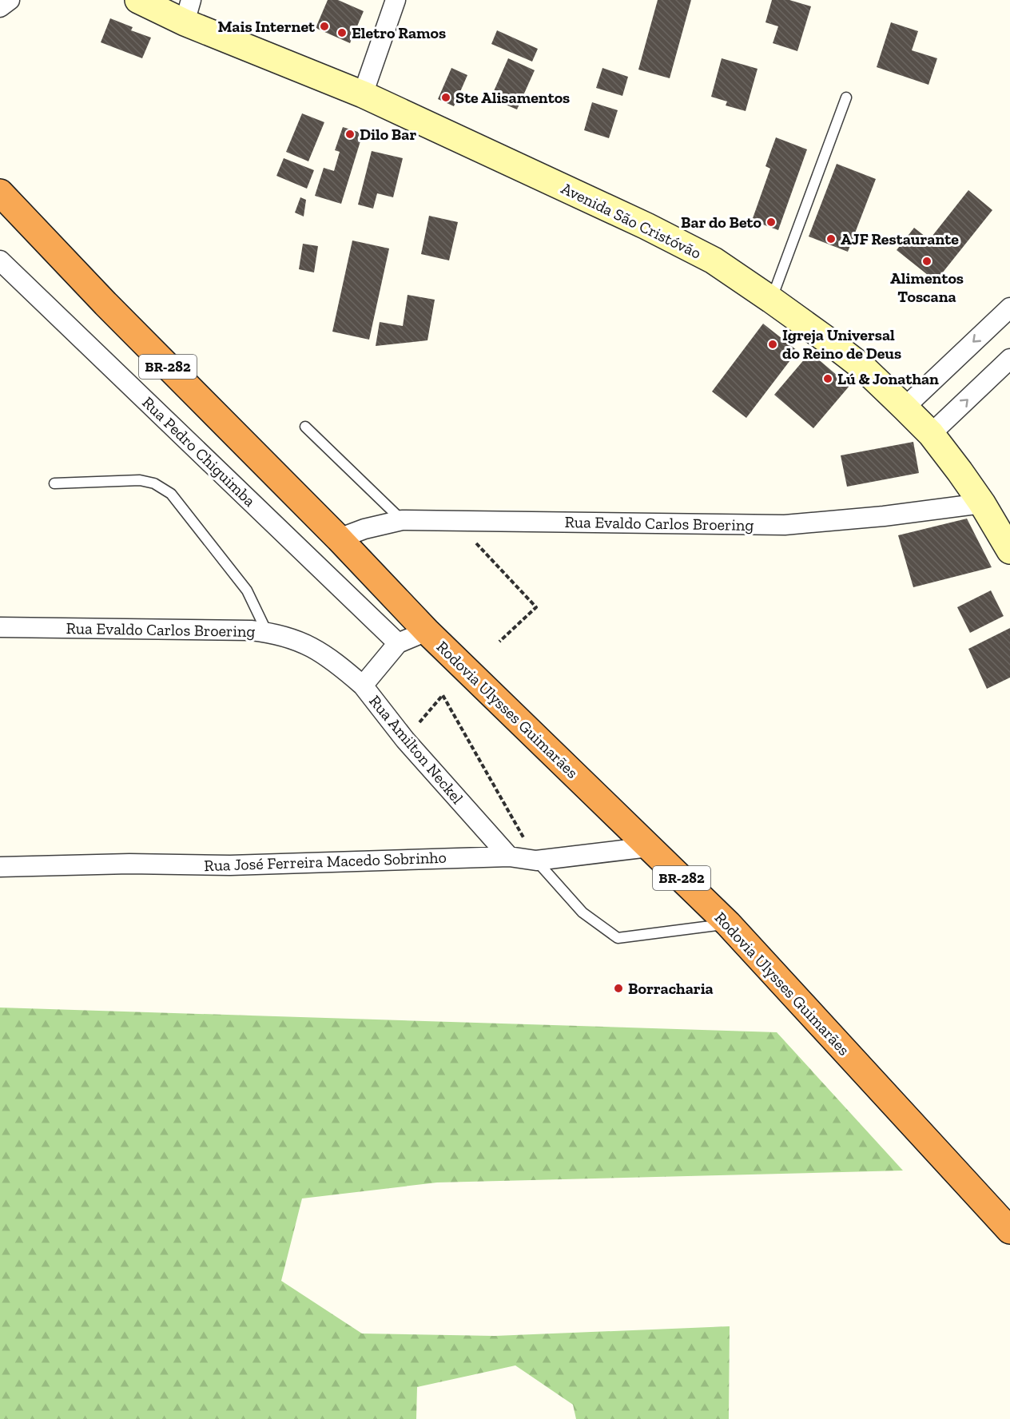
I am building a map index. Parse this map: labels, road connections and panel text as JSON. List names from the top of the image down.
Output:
{
  "streets": {
    "highway": ["BR-282", "Rodovia Ulysses Guimarães"],
    "main road": ["Avenida São Cristóvão"],
    "street": [
      "Rua Pedro Chiguimba",
      "Rua Evaldo Carlos Broering",
      "Rua Amilton Neckel",
      "Rua José Ferreira Macedo Sobrinho"
    ]
  },
  "crossings": [
    ["Avenida São Cristóvão", "Rua Evaldo Carlos Broering"],
    ["Rua Pedro Chiguimba", "Rua Amilton Neckel"],
    ["Rua Evaldo Carlos Broering", "Rodovia Ulysses Guimarães"],
    ["Rua Evaldo Carlos Broering", "Rua Amilton Neckel"],
    ["Rodovia Ulysses Guimarães", "Rua Amilton Neckel"],
    ["Rodovia Ulysses Guimarães", "Rua José Ferreira Macedo Sobrinho"],
    ["Rua Amilton Neckel", "Rua José Ferreira Macedo Sobrinho"]
  ],
  "places": [
    "Mais Internet",
    "Eletro Ramos",
    "Ste Alisamentos",
    "Dilo Bar",
    "Bar do Beto",
    "AJF Restaurante",
    "Alimentos Toscana",
    "Igreja Universal do Reino de Deus",
    "Lú & Jonathan",
    "Borracharia"
  ]
}
